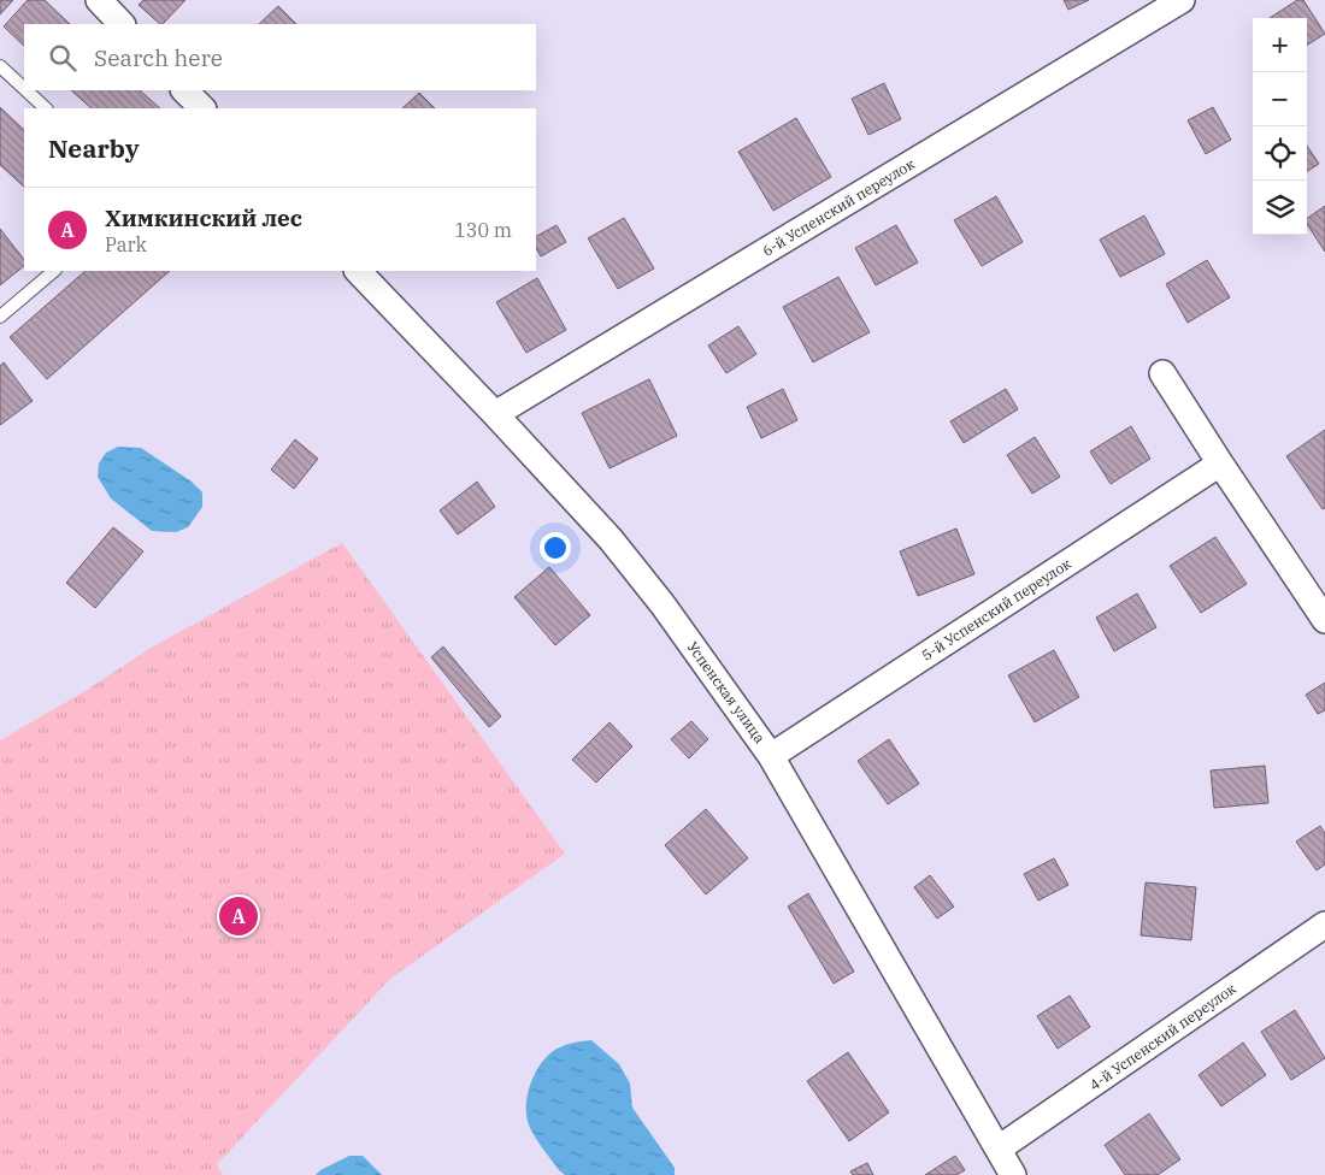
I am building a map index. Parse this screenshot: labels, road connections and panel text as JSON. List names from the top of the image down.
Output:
{
  "streets": {
    "street": [
      "6-й Успенский переулок",
      "5-й Успенский переулок",
      "Успенская улица",
      "4-й Успенский переулок"
    ]
  },
  "crossings": [
    ["6-й Успенский переулок", "Успенская улица"],
    ["5-й Успенский переулок", "Успенская улица"],
    ["Успенская улица", "4-й Успенский переулок"]
  ],
  "page": {
    "map_buttons": ["+", "−"],
    "search": "Search here",
    "heading": "Nearby",
    "list": [
      {
        "mark": "A",
        "name": "Химкинский лес",
        "note": "Park",
        "value": "130 m"
      }
    ],
    "pins": "A"
  }
}
